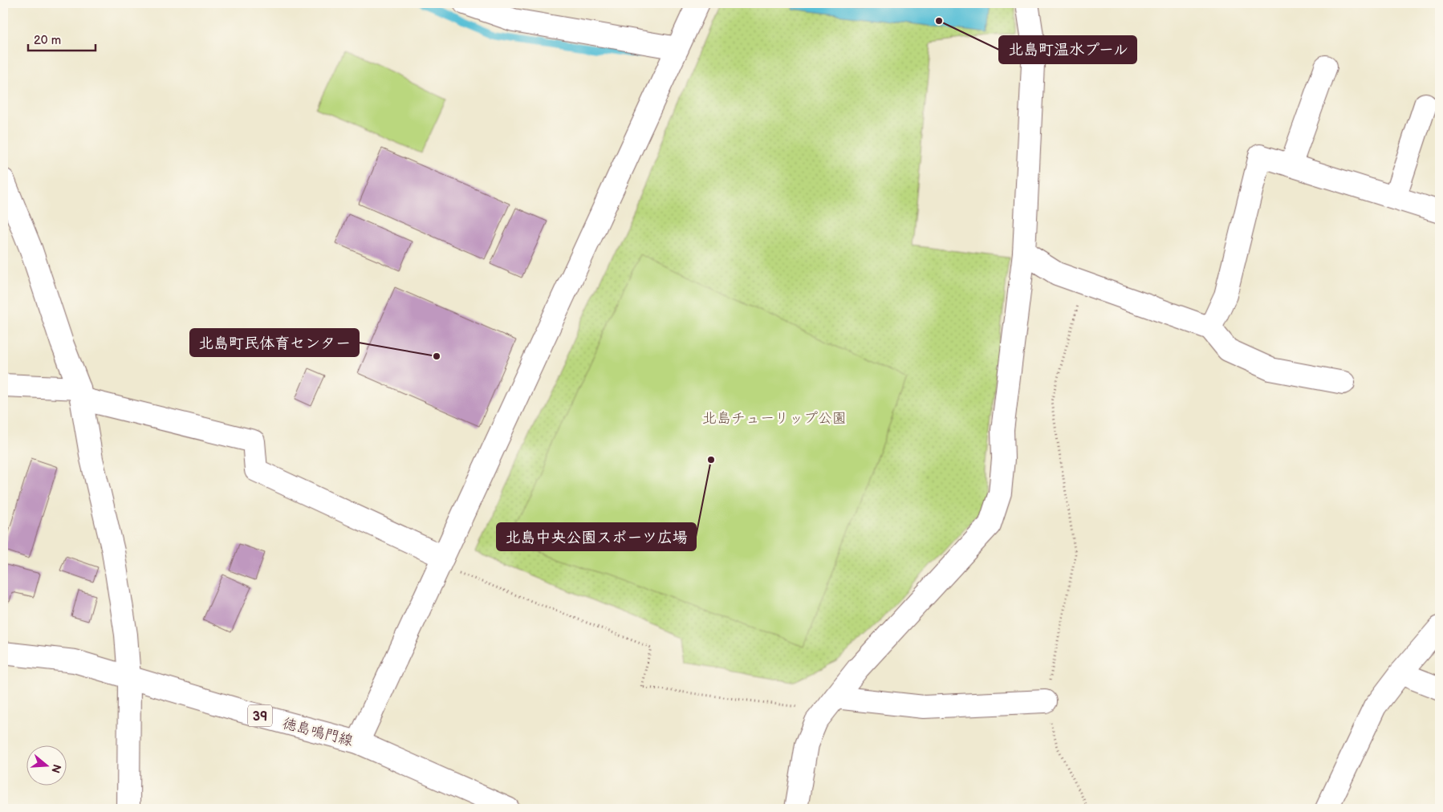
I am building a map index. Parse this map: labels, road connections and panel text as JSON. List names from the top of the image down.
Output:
{
  "streets": {
    "street": ["39", "徳島鳴門線"]
  },
  "parks": ["北島チューリップ公園"],
  "places": ["北島町温水プール", "北島町民体育センター", "北島中央公園スポーツ広場"],
  "scale_bar": "20 m",
  "north": "right"
}
